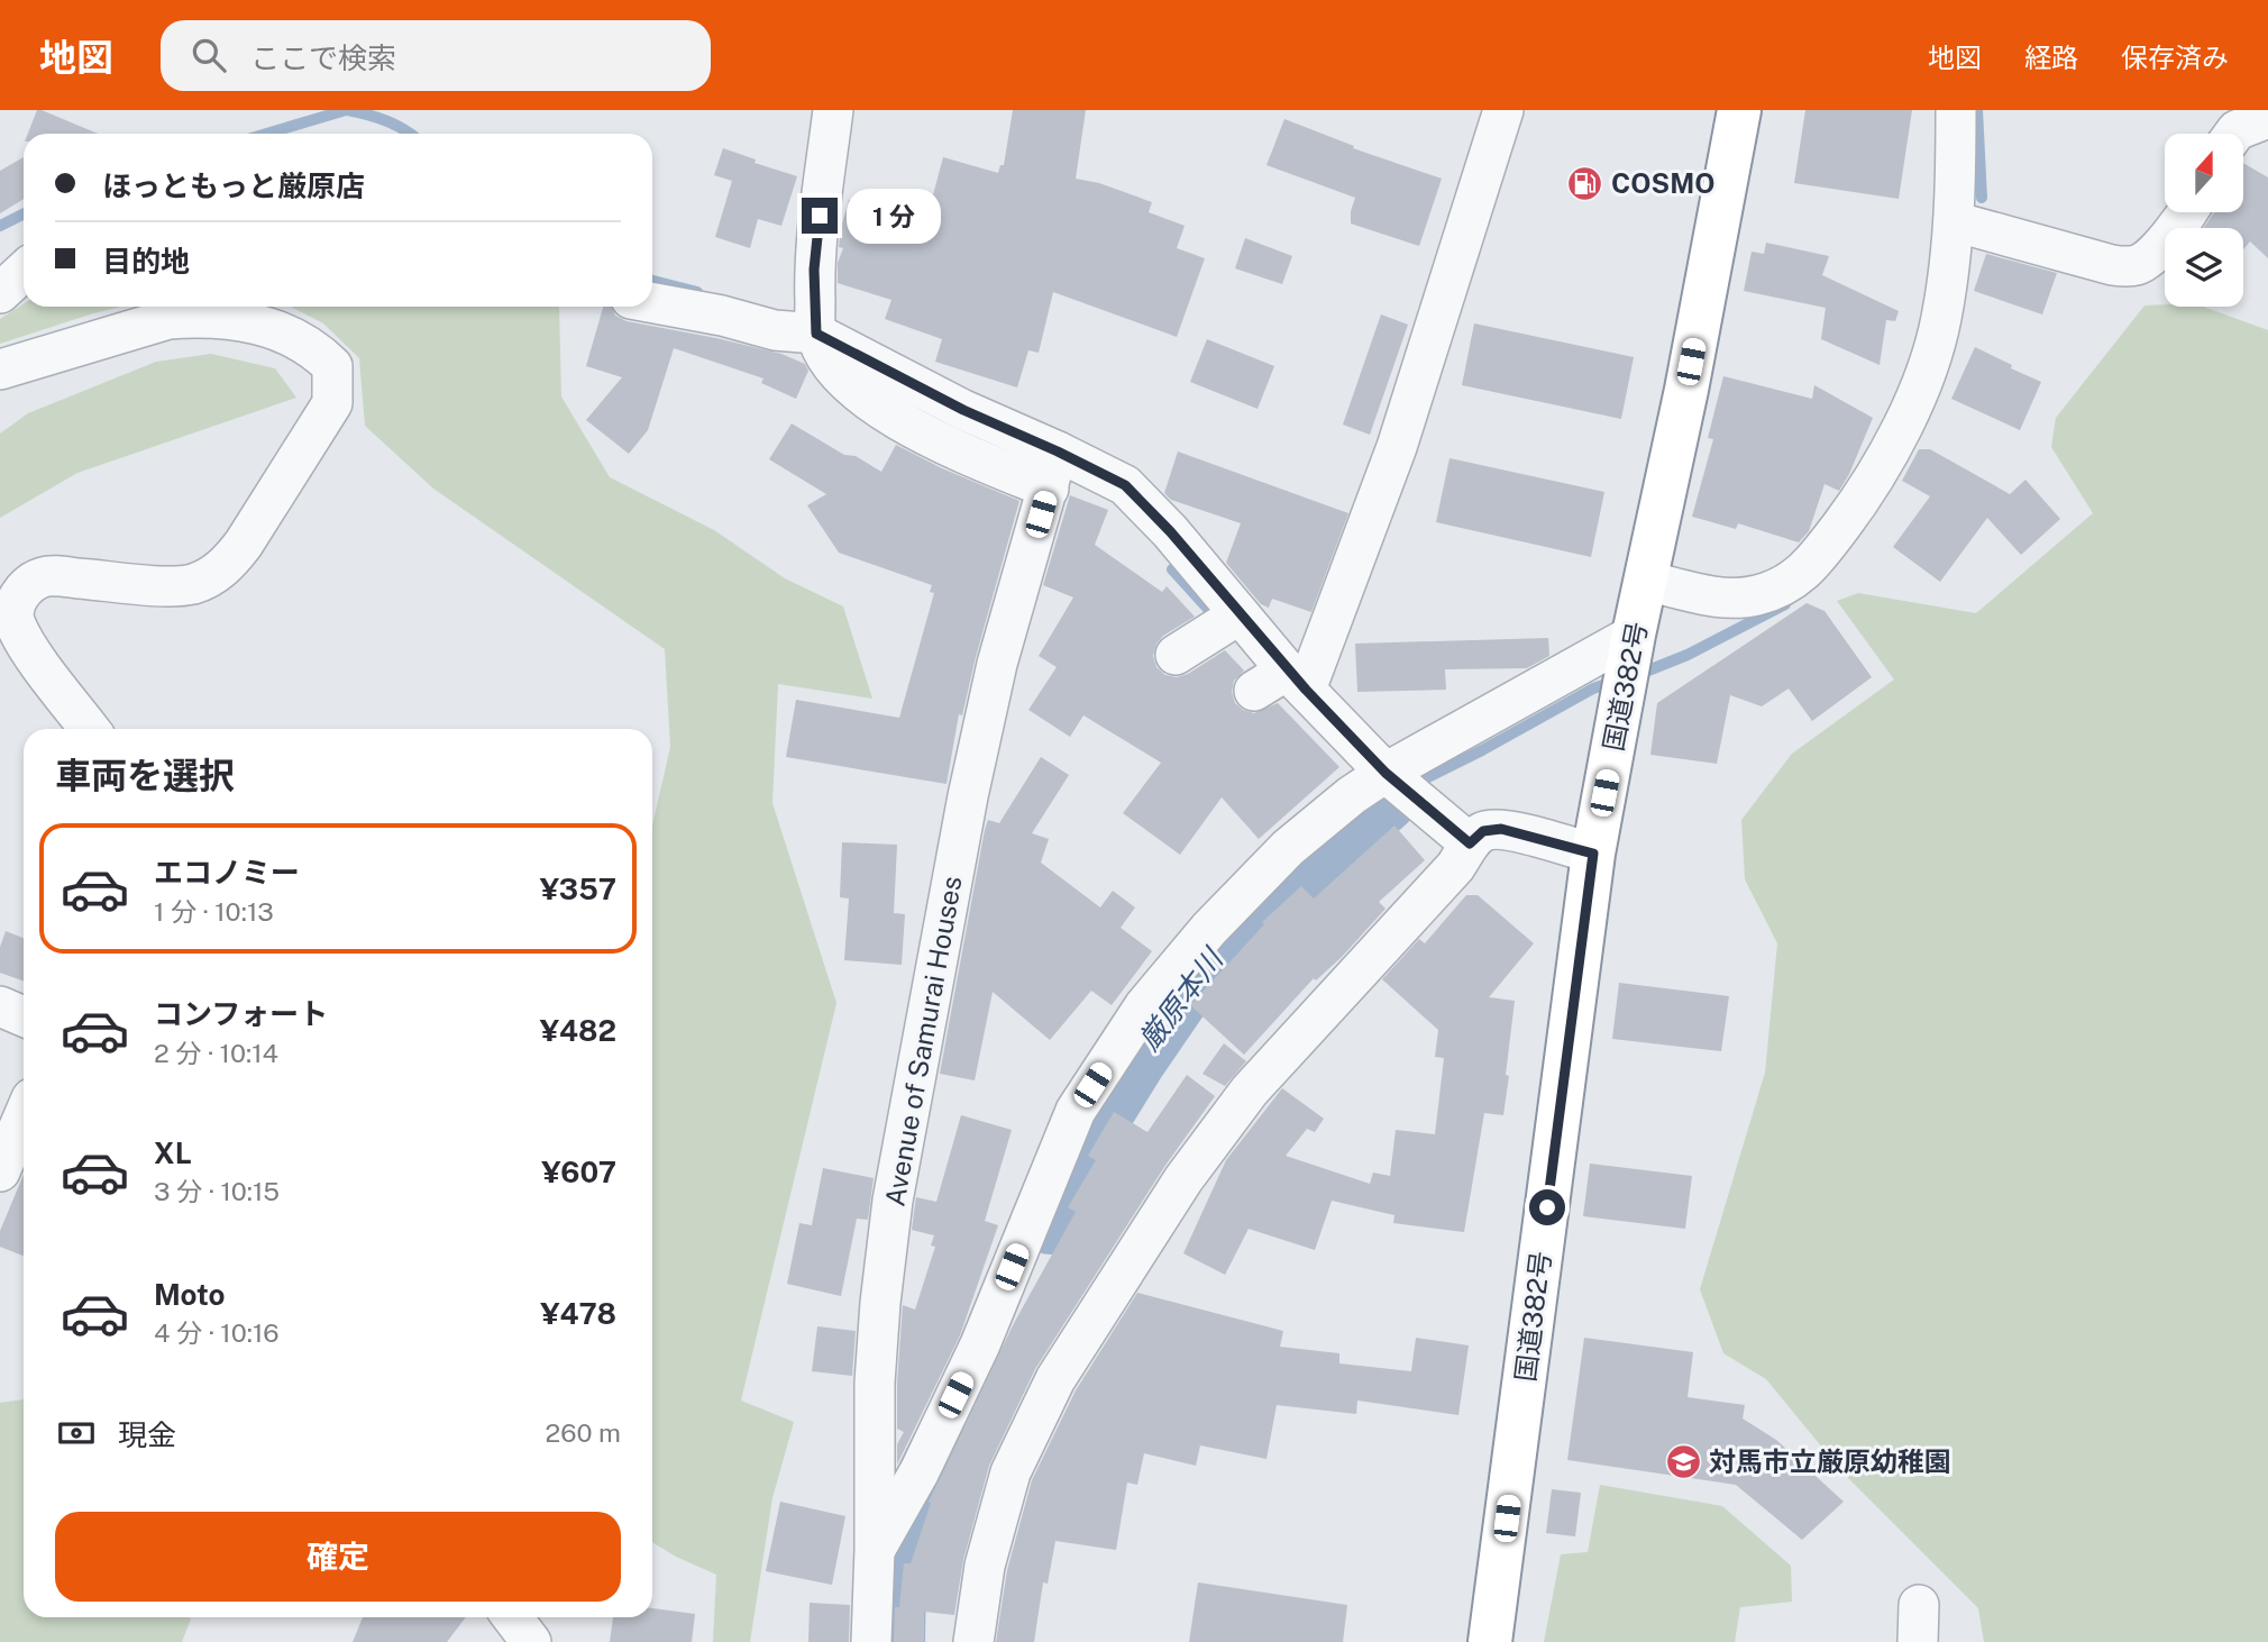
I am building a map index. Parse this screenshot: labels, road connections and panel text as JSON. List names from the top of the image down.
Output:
{
  "streets": {
    "highway": ["国道382号"],
    "street": ["Avenue of Samurai Houses"]
  },
  "water": ["厳原本川"],
  "places": {
    "fuel station": ["COSMO"],
    "school or university": ["対馬市立厳原幼稚園"]
  },
  "north": "top",
  "page": {
    "header": "地図",
    "search": "ここで検索",
    "nav": ["地図", "経路", "保存済み"],
    "banner": ["ほっともっと厳原店", "目的地"],
    "bubble": "1 分",
    "heading": "車両を選択",
    "list": [
      {
        "name": "エコノミー",
        "note": "1 分 · 10:13",
        "value": "¥357"
      },
      {
        "name": "コンフォート",
        "note": "2 分 · 10:14",
        "value": "¥482"
      },
      {
        "name": "XL",
        "note": "3 分 · 10:15",
        "value": "¥607"
      },
      {
        "name": "Moto",
        "note": "4 分 · 10:16",
        "value": "¥478"
      }
    ],
    "pay": ["現金", "260 m"],
    "buttons": "確定"
  }
}
